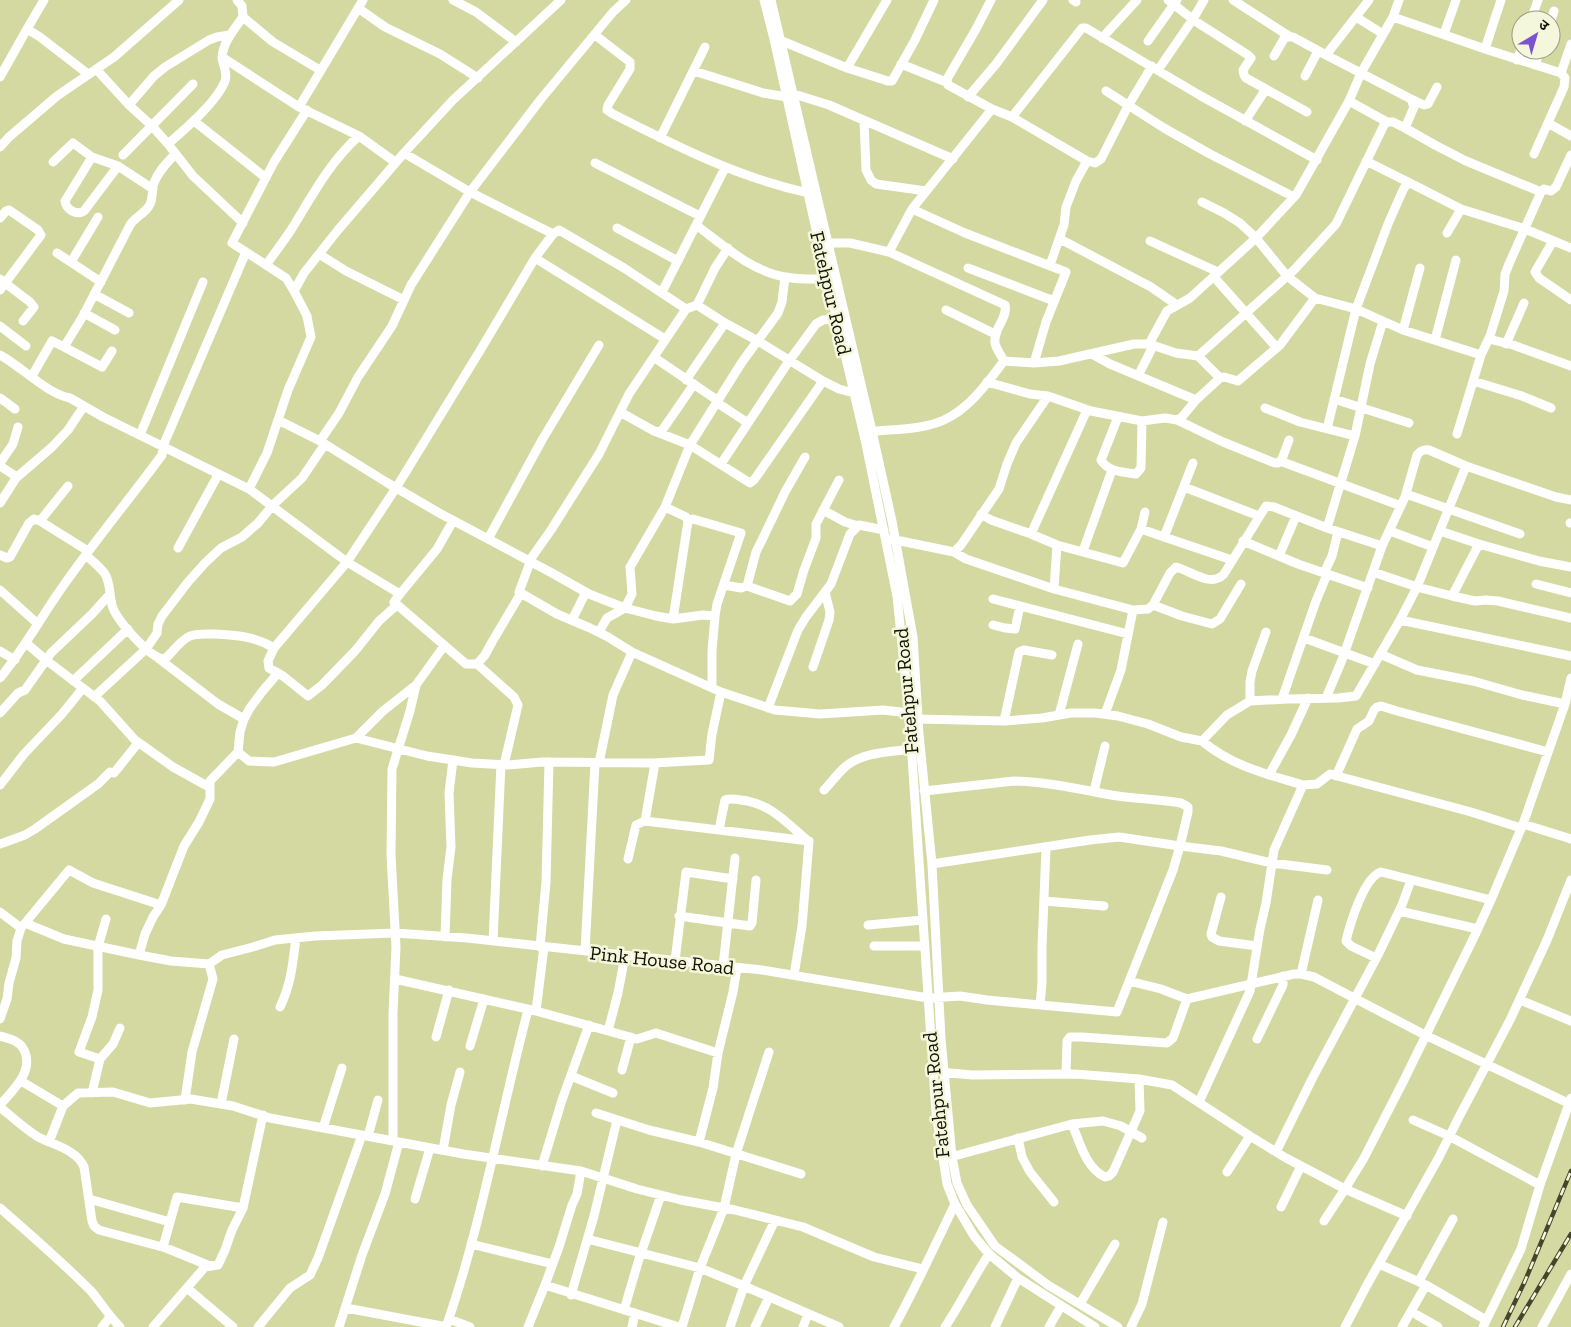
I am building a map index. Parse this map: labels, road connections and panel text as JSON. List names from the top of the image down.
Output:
{
  "streets": {
    "street": ["Fatehpur Road", "Pink House Road"]
  },
  "crossings": [
    ["Fatehpur Road", "Pink House Road"]
  ],
  "north": "top right"
}
